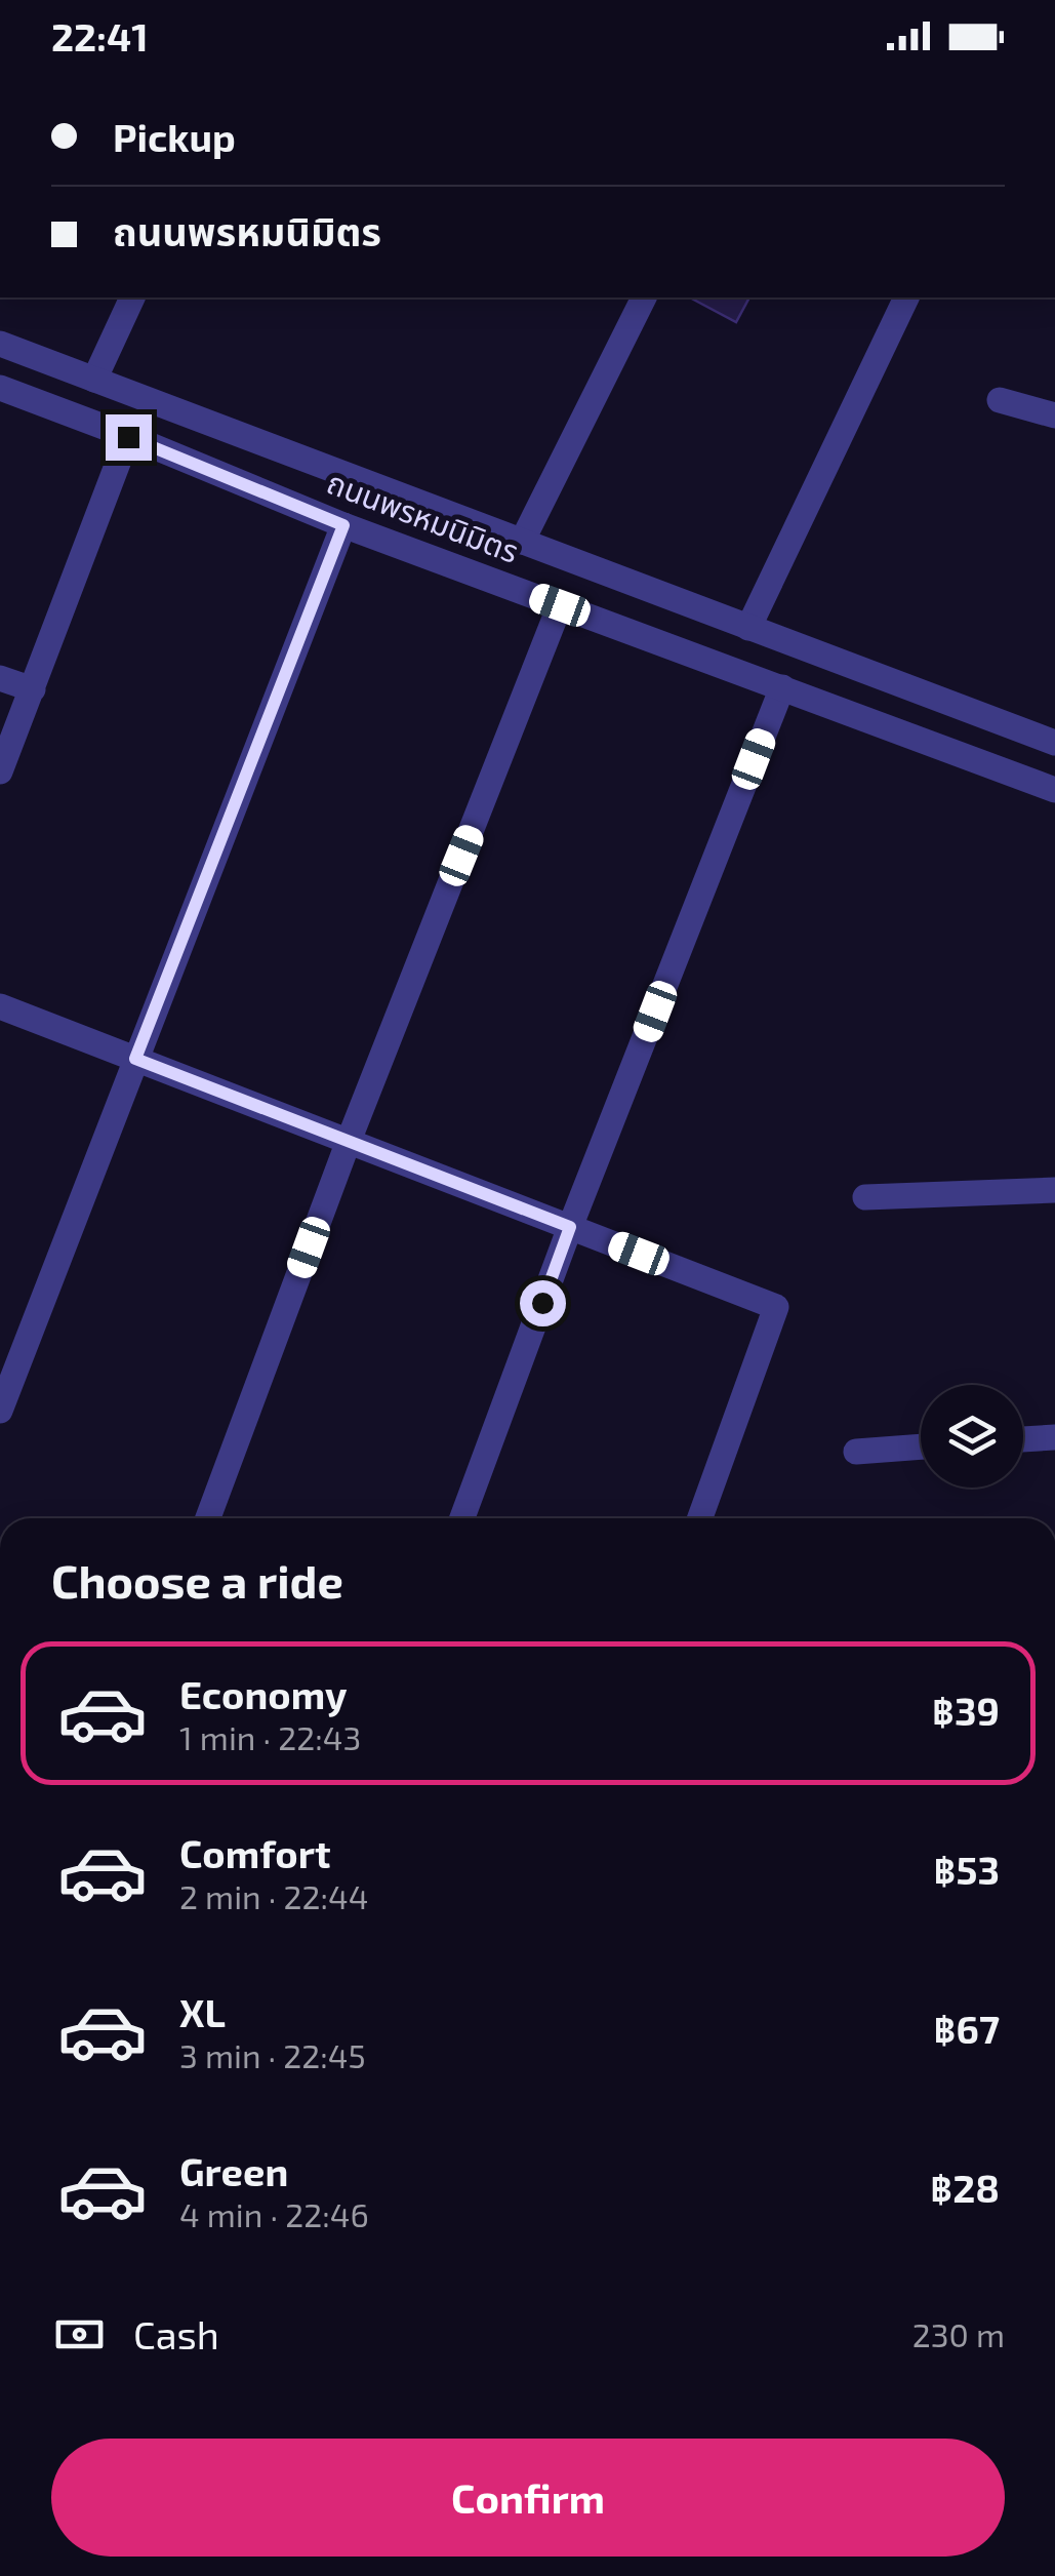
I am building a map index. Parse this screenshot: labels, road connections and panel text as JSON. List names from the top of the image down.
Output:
{
  "streets": {
    "street": ["ถนนพรหมนิมิตร"]
  },
  "page": {
    "status": "22:41",
    "banner": ["Pickup", "ถนนพรหมนิมิตร"],
    "heading": "Choose a ride",
    "list": [
      {
        "name": "Economy",
        "note": "1 min · 22:43",
        "value": "฿39"
      },
      {
        "name": "Comfort",
        "note": "2 min · 22:44",
        "value": "฿53"
      },
      {
        "name": "XL",
        "note": "3 min · 22:45",
        "value": "฿67"
      },
      {
        "name": "Green",
        "note": "4 min · 22:46",
        "value": "฿28"
      }
    ],
    "pay": ["Cash", "230 m"],
    "buttons": "Confirm"
  }
}
